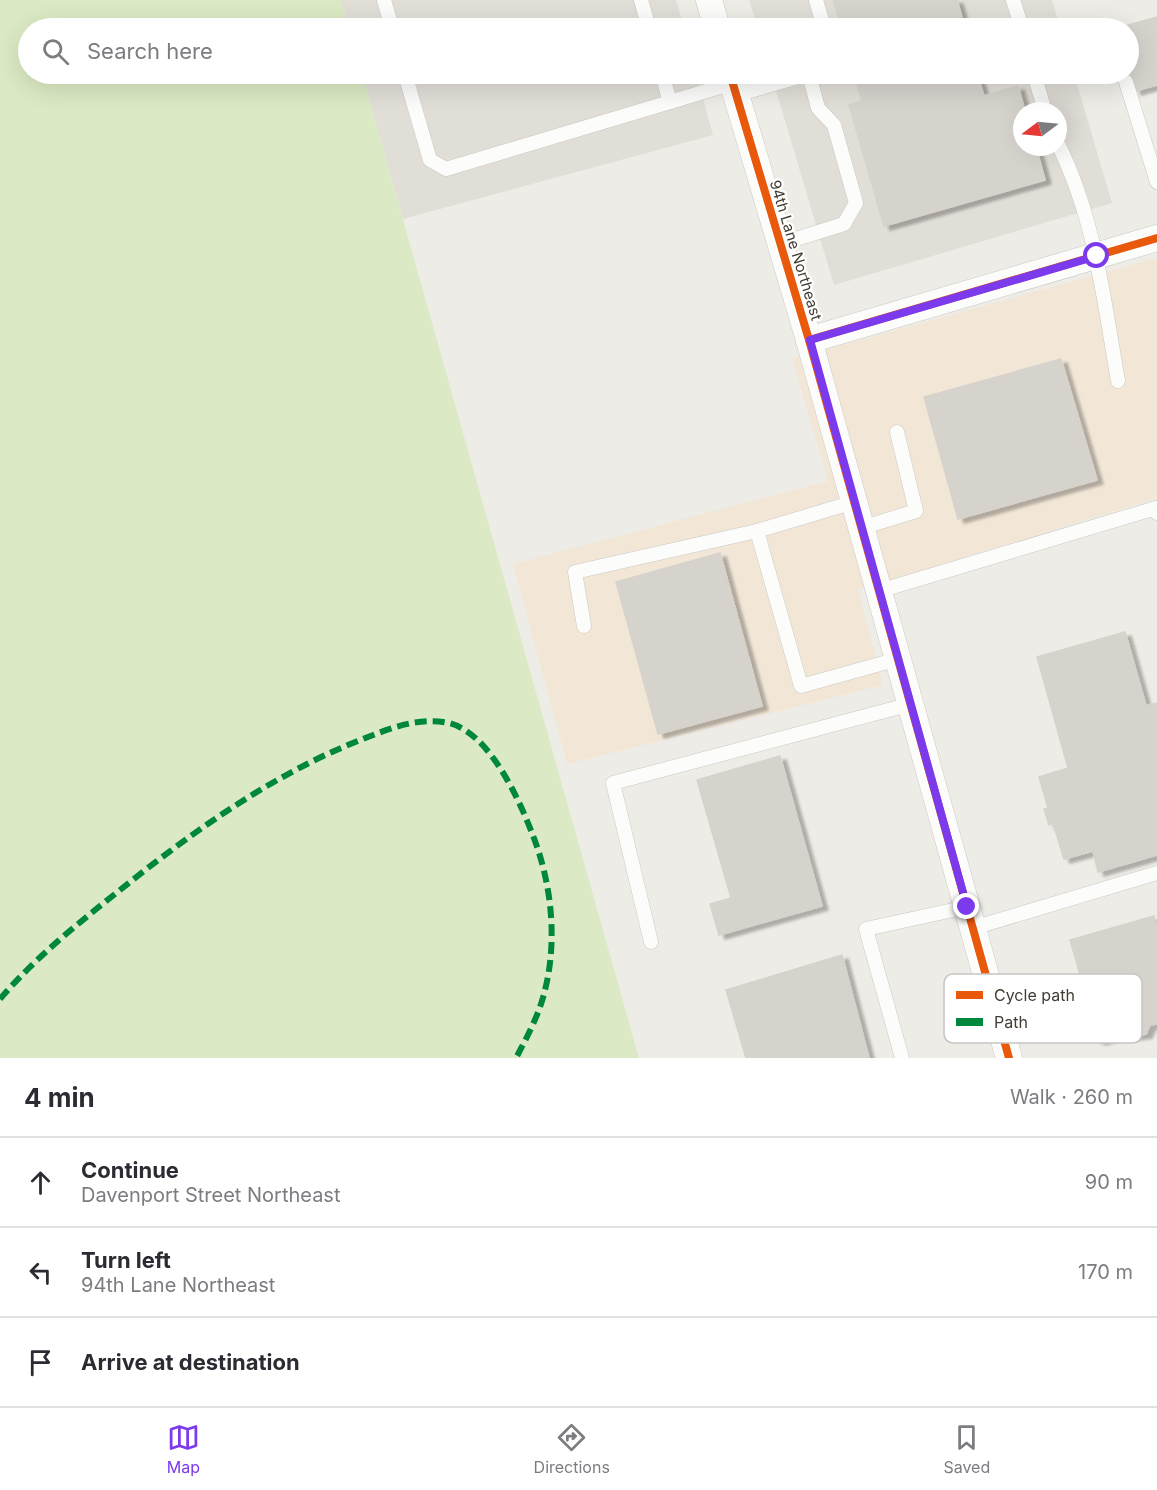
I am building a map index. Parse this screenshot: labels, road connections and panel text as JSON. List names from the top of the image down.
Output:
{
  "streets": {
    "street": ["94th Lane Northeast"]
  },
  "legend": ["Cycle path", "Path"],
  "north": "left",
  "page": {
    "search": "Search here",
    "heading": ["4 min", "Walk · 260 m"],
    "list": [
      ["Continue", "Davenport Street Northeast", "90 m"],
      ["Turn left", "94th Lane Northeast", "170 m"],
      "Arrive at destination"
    ],
    "nav": ["Map", "Directions", "Saved"]
  }
}
